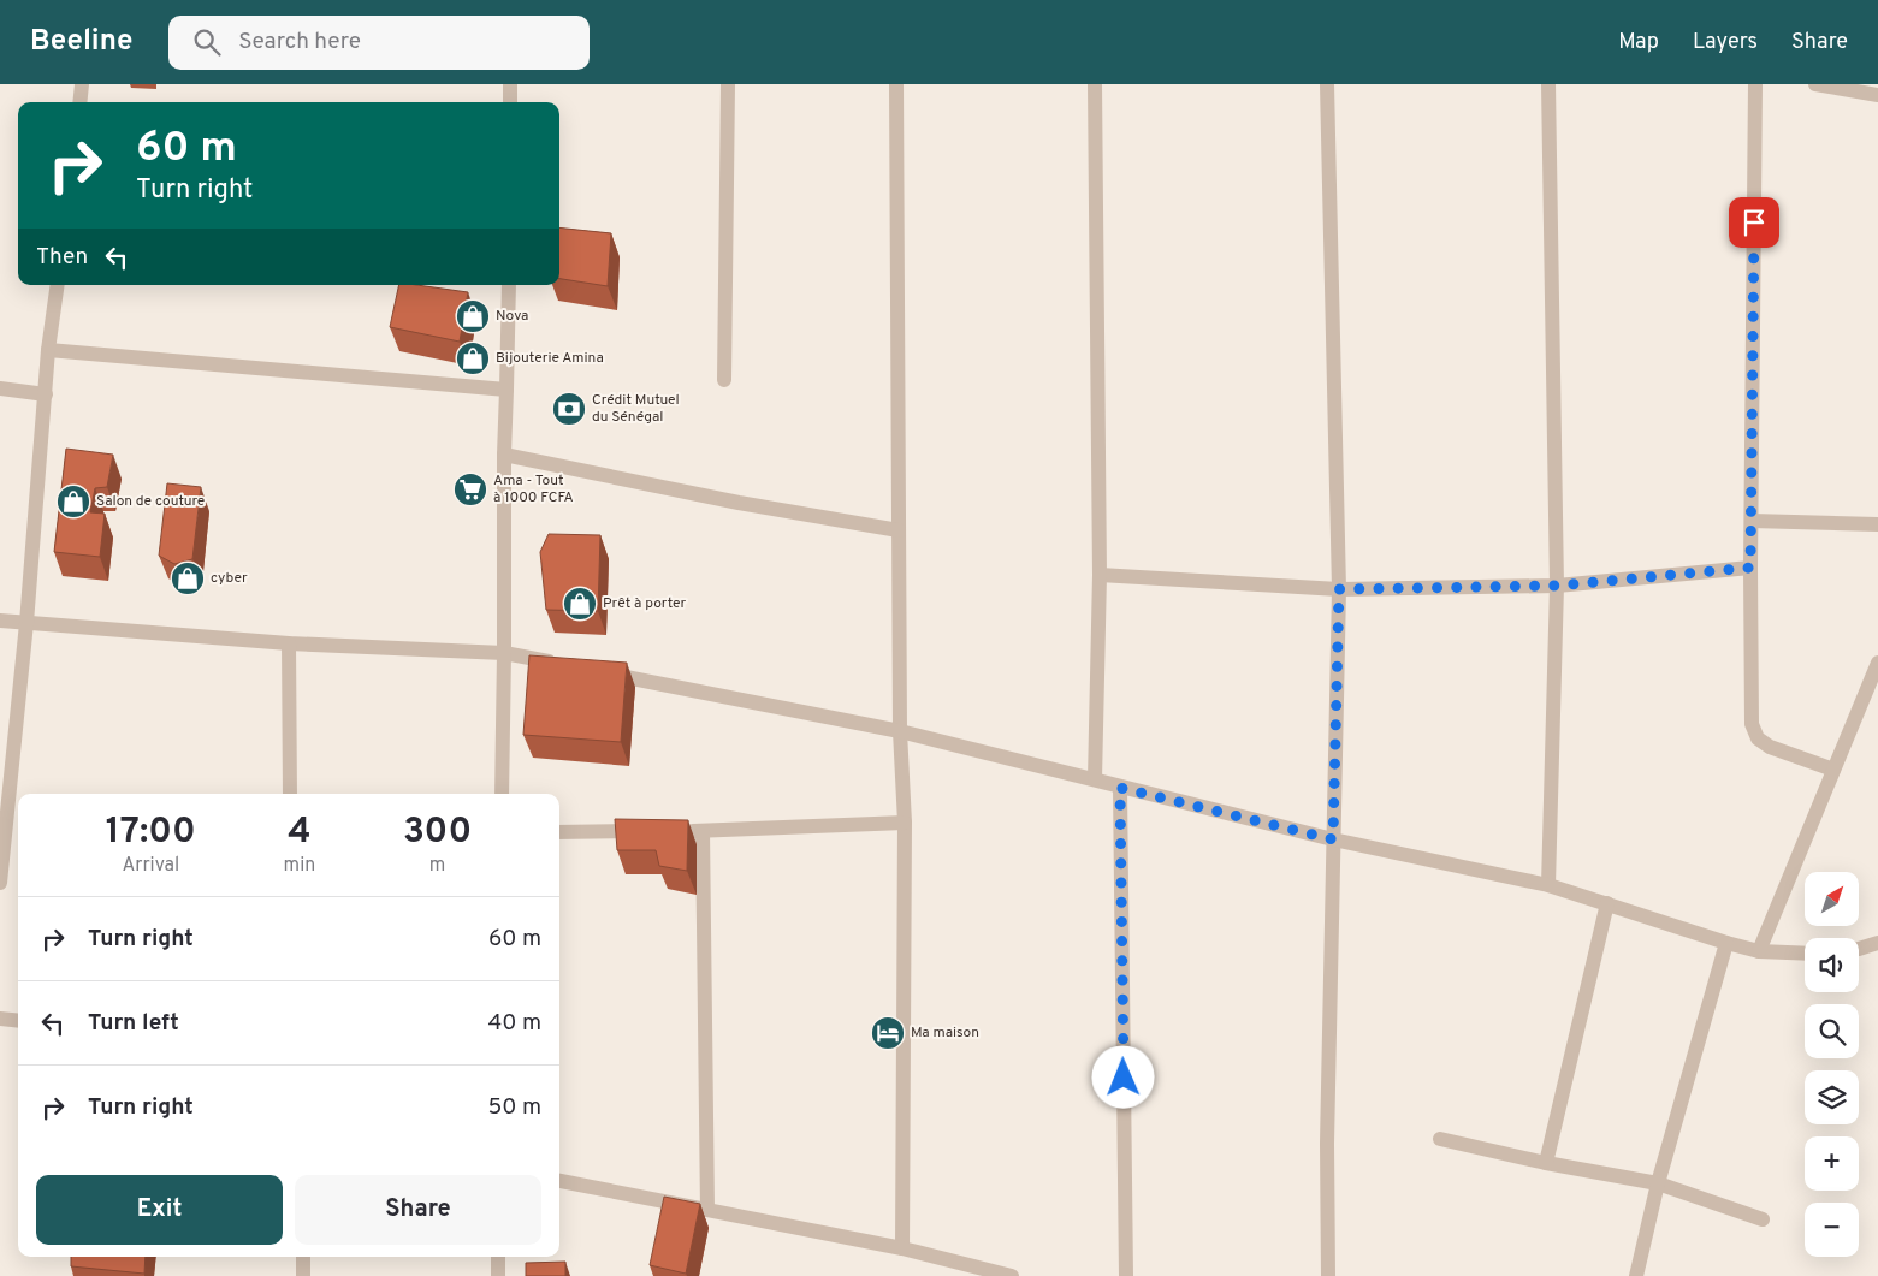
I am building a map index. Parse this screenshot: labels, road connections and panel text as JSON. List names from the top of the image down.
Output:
{
  "places": {
    "shop": [
      "Nova",
      "Bijouterie Amina",
      "Salon de couture",
      "cyber",
      "Prêt à porter"
    ],
    "bank": ["Crédit Mutuel du Sénégal"],
    "supermarket": ["Ama - Tout à 1000 FCFA"],
    "hotel": ["Ma maison"]
  },
  "north": "top right",
  "page": {
    "header": "Beeline",
    "search": "Search here",
    "nav": ["Map", "Layers", "Share"],
    "turn": ["60 m", "Turn right"],
    "then": "Then",
    "eta": [
      "17:00",
      "Arrival",
      "4",
      "min",
      "300",
      "m"
    ],
    "map_buttons": ["+", "−"],
    "list": [
      {
        "name": "Turn right",
        "value": "60 m"
      },
      {
        "name": "Turn left",
        "value": "40 m"
      },
      {
        "name": "Turn right",
        "value": "50 m"
      }
    ],
    "buttons": ["Exit", "Share"]
  }
}
